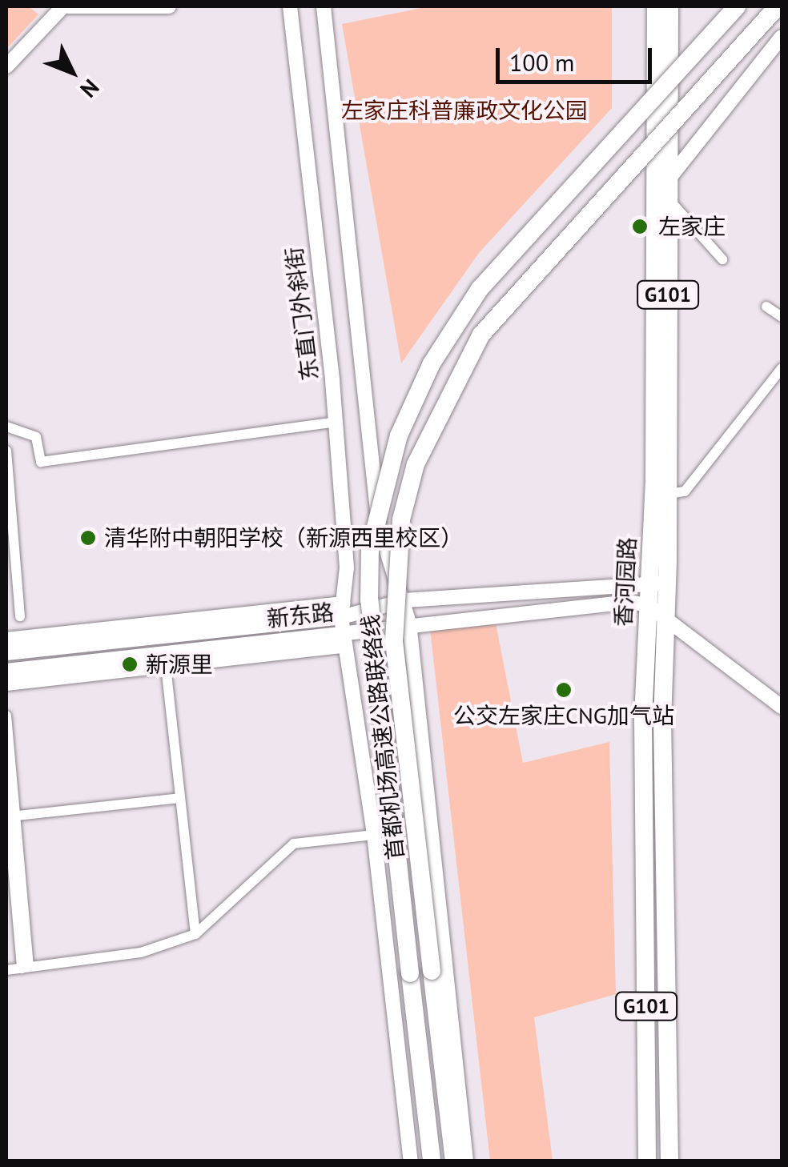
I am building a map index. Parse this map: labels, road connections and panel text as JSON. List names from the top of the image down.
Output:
{
  "streets": {
    "highway": ["G101", "香河园路", "首都机场高速公路联络线"],
    "main road": ["东直门外斜街", "新东路"]
  },
  "crossings": [
    ["东直门外斜街", "新东路"],
    ["香河园路", "新东路"]
  ],
  "parks": ["左家庄科普廉政文化公园"],
  "places": [
    "左家庄",
    "清华附中朝阳学校（新源西里校区）",
    "新源里",
    "公交左家庄CNG加气站"
  ],
  "scale_bar": "100 m",
  "north": "bottom right"
}
